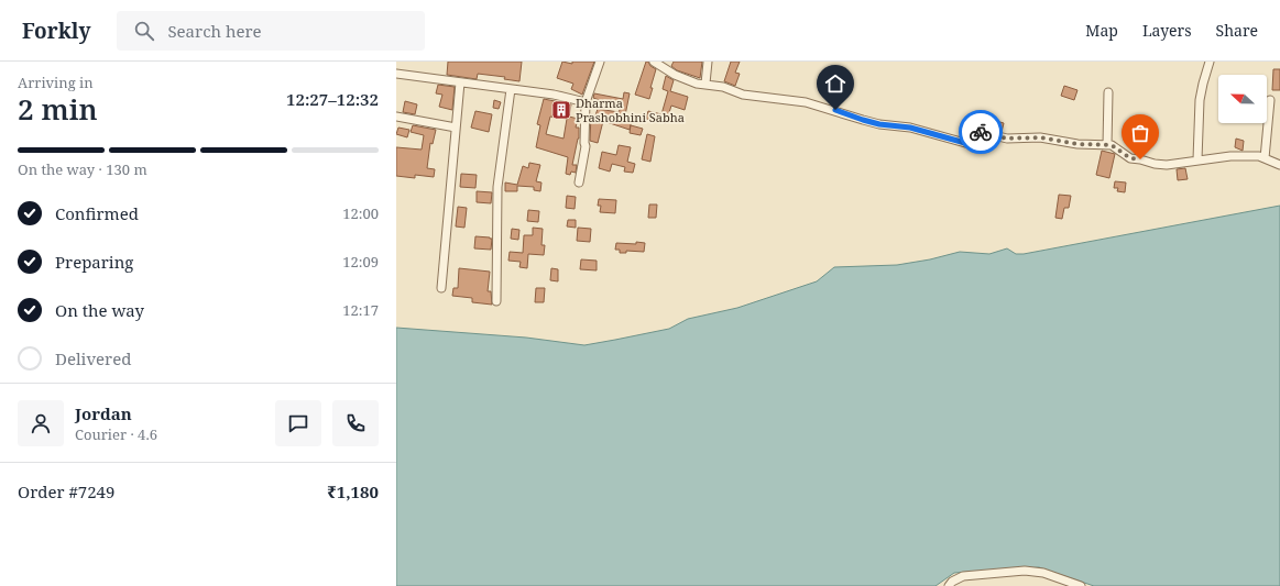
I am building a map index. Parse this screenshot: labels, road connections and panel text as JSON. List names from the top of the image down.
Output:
{
  "places": {
    "building": ["Dharma Prashobhini Sabha"]
  },
  "north": "left",
  "page": {
    "header": "Forkly",
    "search": "Search here",
    "nav": ["Map", "Layers", "Share"],
    "heading": ["2 min", "Arriving in", "12:27–12:32"],
    "panel": [
      "Jordan",
      "Courier · 4.6",
      "Order #7249",
      "₹1,180"
    ],
    "bar": "On the way · 130 m",
    "list": [
      ["Confirmed", "12:00"],
      ["Preparing", "12:09"],
      ["On the way", "12:17"],
      "Delivered"
    ]
  }
}
